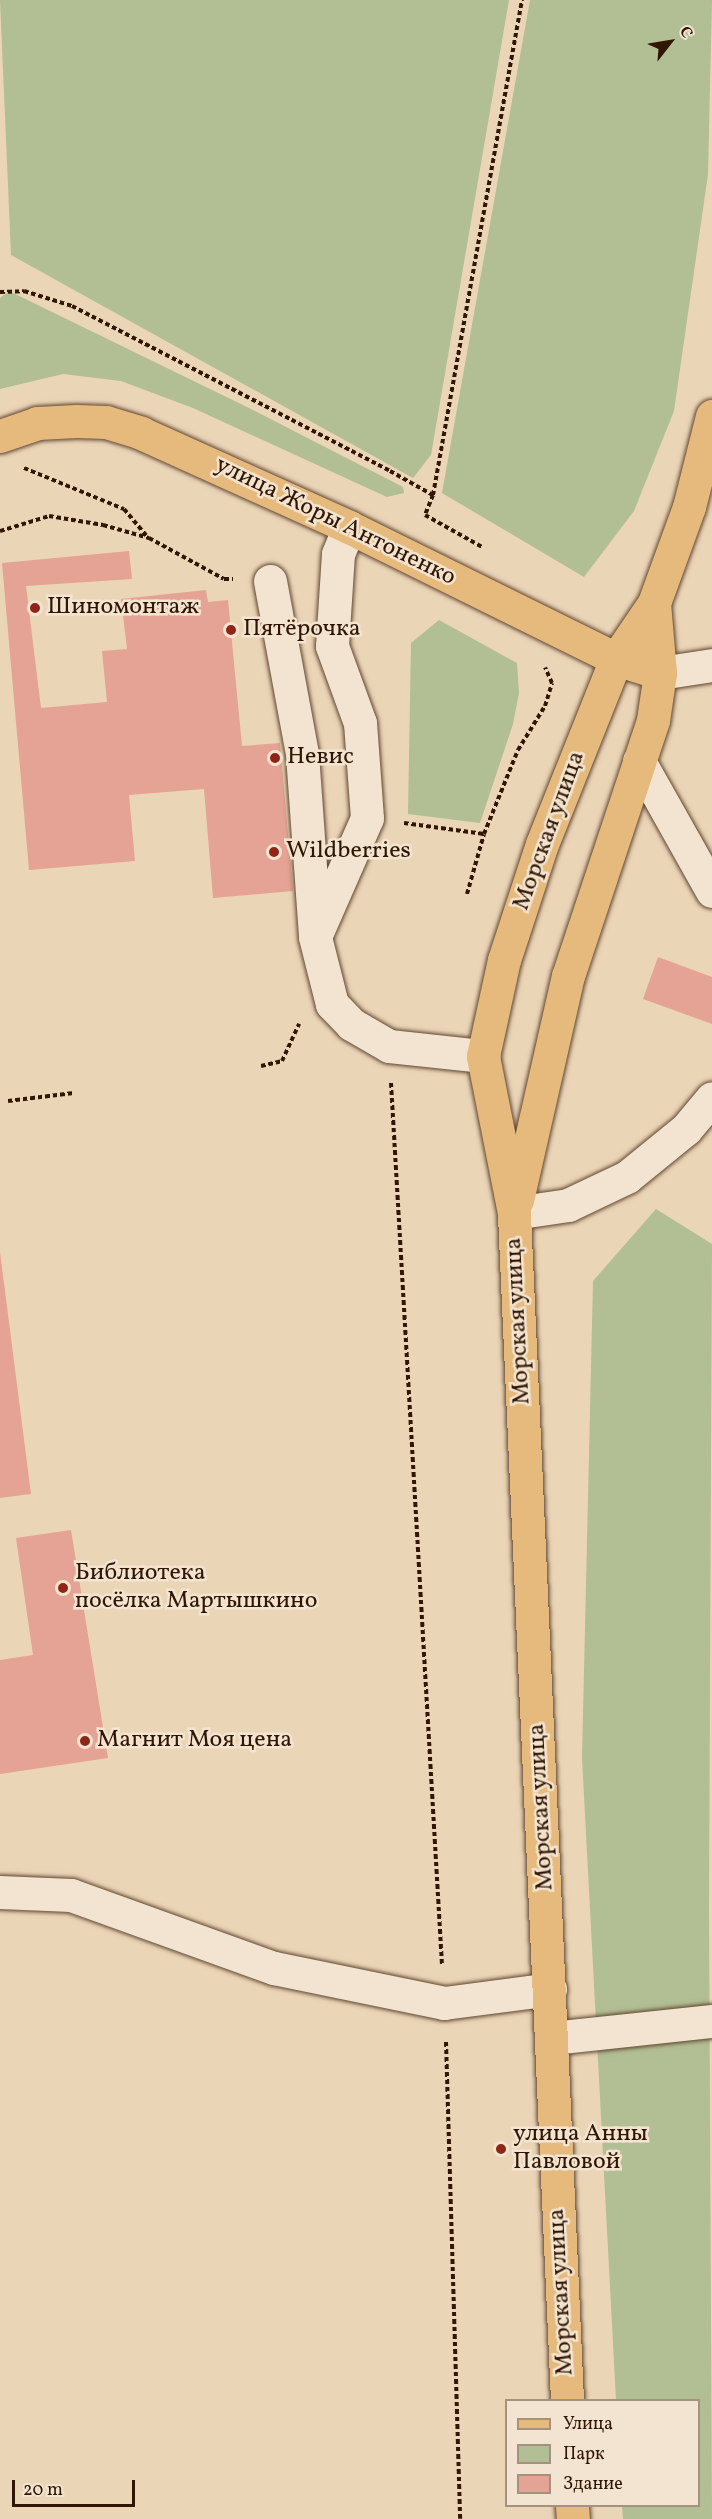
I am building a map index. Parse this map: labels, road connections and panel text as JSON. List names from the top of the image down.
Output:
{
  "streets": {
    "main road": ["улица Жоры Антоненко", "Морская улица"]
  },
  "crossings": [
    ["улица Жоры Антоненко", "Морская улица"]
  ],
  "places": [
    "Шиномонтаж",
    "Пятёрочка",
    "Невис",
    "Wildberries",
    "Библиотека посёлка Мартышкино",
    "Магнит Моя цена",
    "улица Анны Павловой"
  ],
  "legend": ["Улица", "Парк", "Здание"],
  "scale_bar": "20 m",
  "north": "top right"
}
